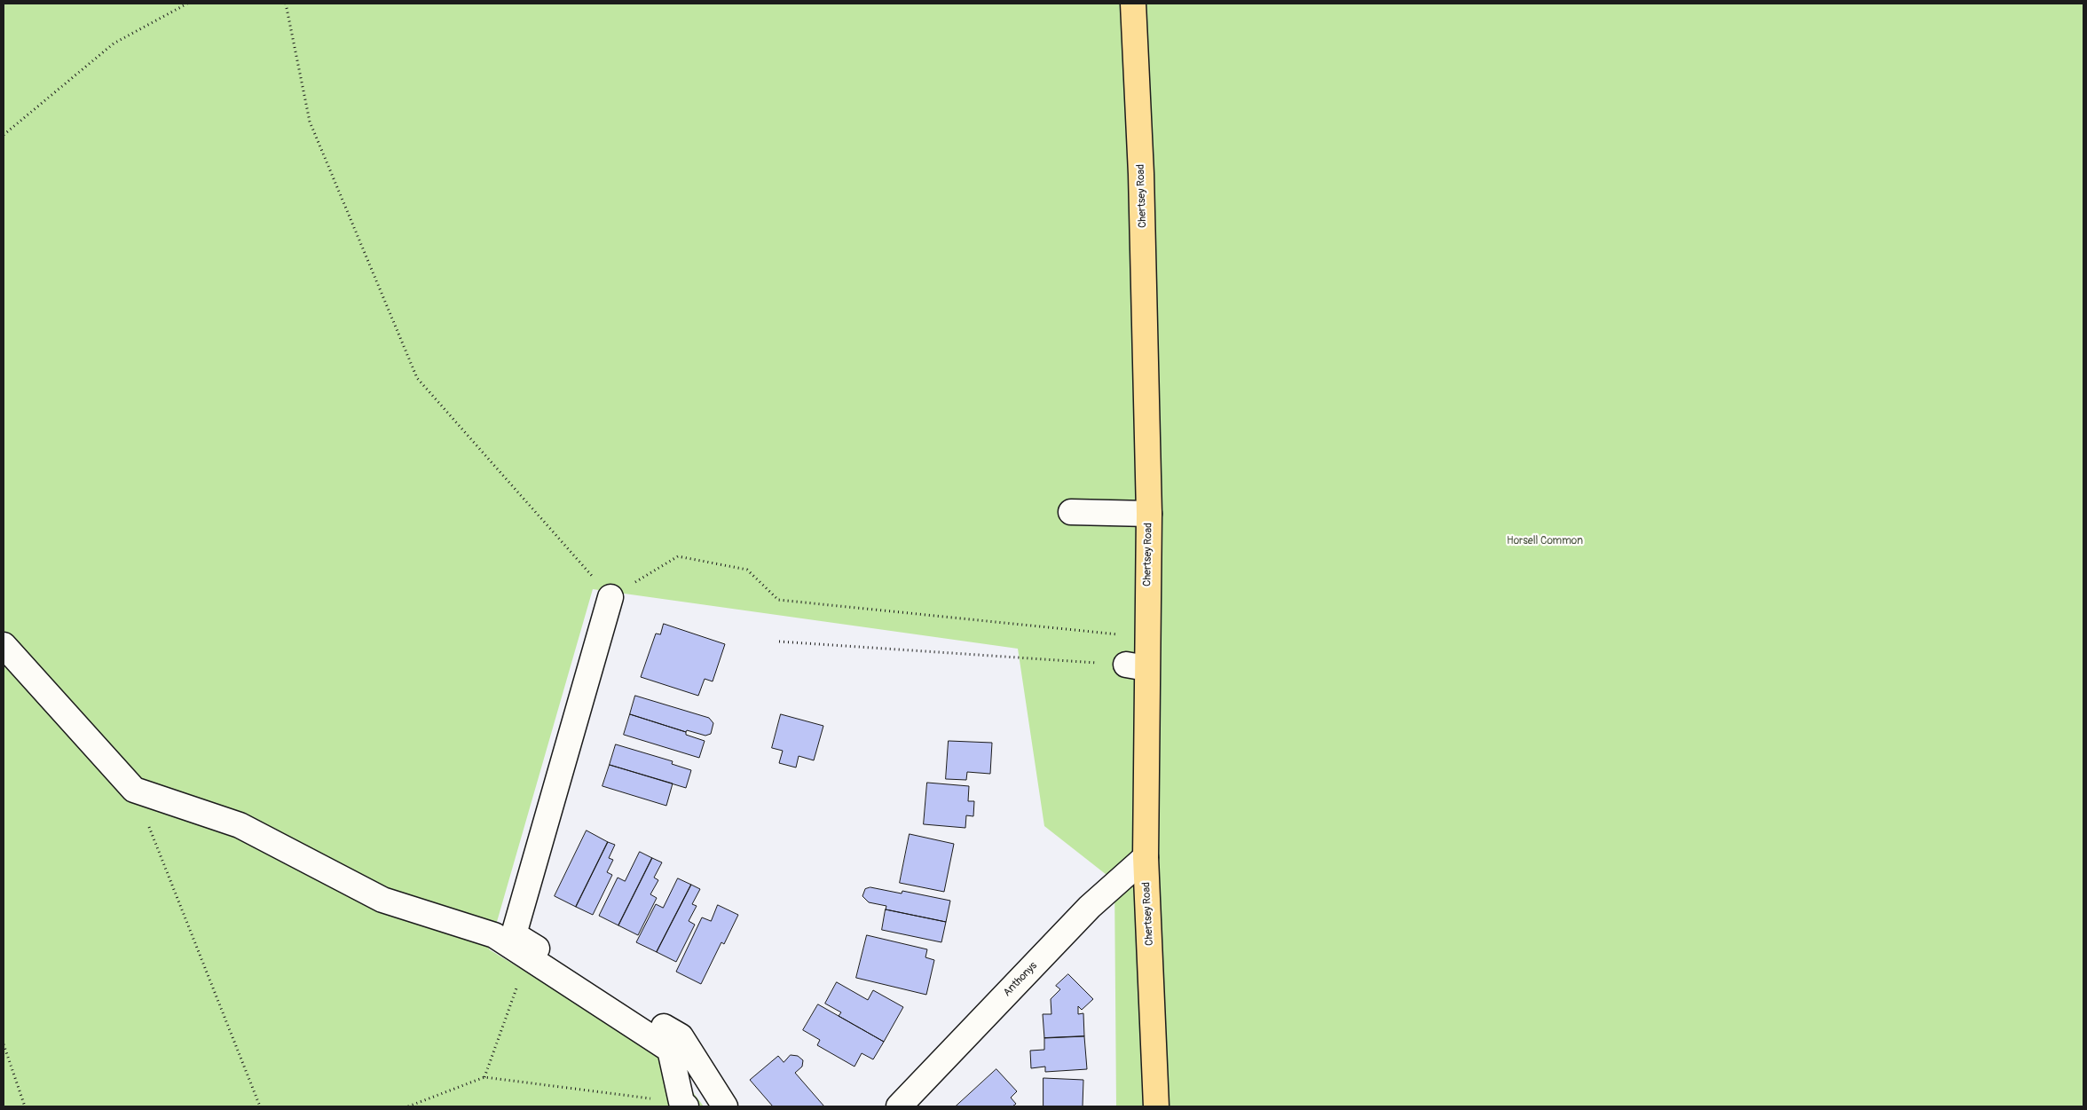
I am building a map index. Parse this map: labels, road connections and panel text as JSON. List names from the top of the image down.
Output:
{
  "streets": {
    "main road": ["Chertsey Road"],
    "street": ["Anthonys"]
  },
  "crossings": [
    ["Chertsey Road", "Anthonys"]
  ],
  "parks": ["Horsell Common"]
}
